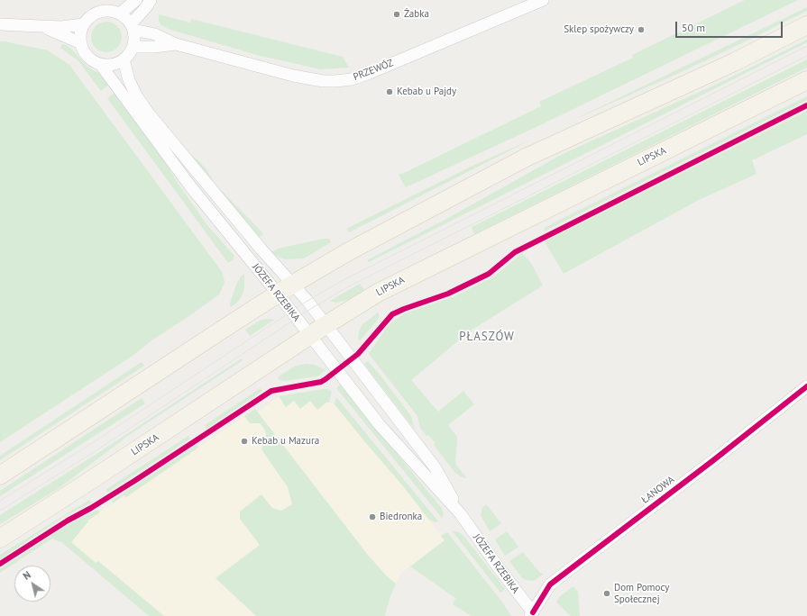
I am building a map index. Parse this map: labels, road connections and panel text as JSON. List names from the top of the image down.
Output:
{
  "streets": {
    "main road": ["LIPSKA"],
    "street": ["PRZEWÓZ", "JÓZEFA RZEBIKA", "ŁANOWA"]
  },
  "crossings": [
    ["PRZEWÓZ", "JÓZEFA RZEBIKA"],
    ["LIPSKA", "JÓZEFA RZEBIKA"],
    ["JÓZEFA RZEBIKA", "ŁANOWA"]
  ],
  "districts": ["PŁASZÓW"],
  "places": [
    "Żabka",
    "Sklep spożywczy",
    "Kebab u Pajdy",
    "Kebab u Mazura",
    "Biedronka",
    "Dom Pomocy Społecznej"
  ],
  "scale_bar": "50 m",
  "north": "top left"
}
